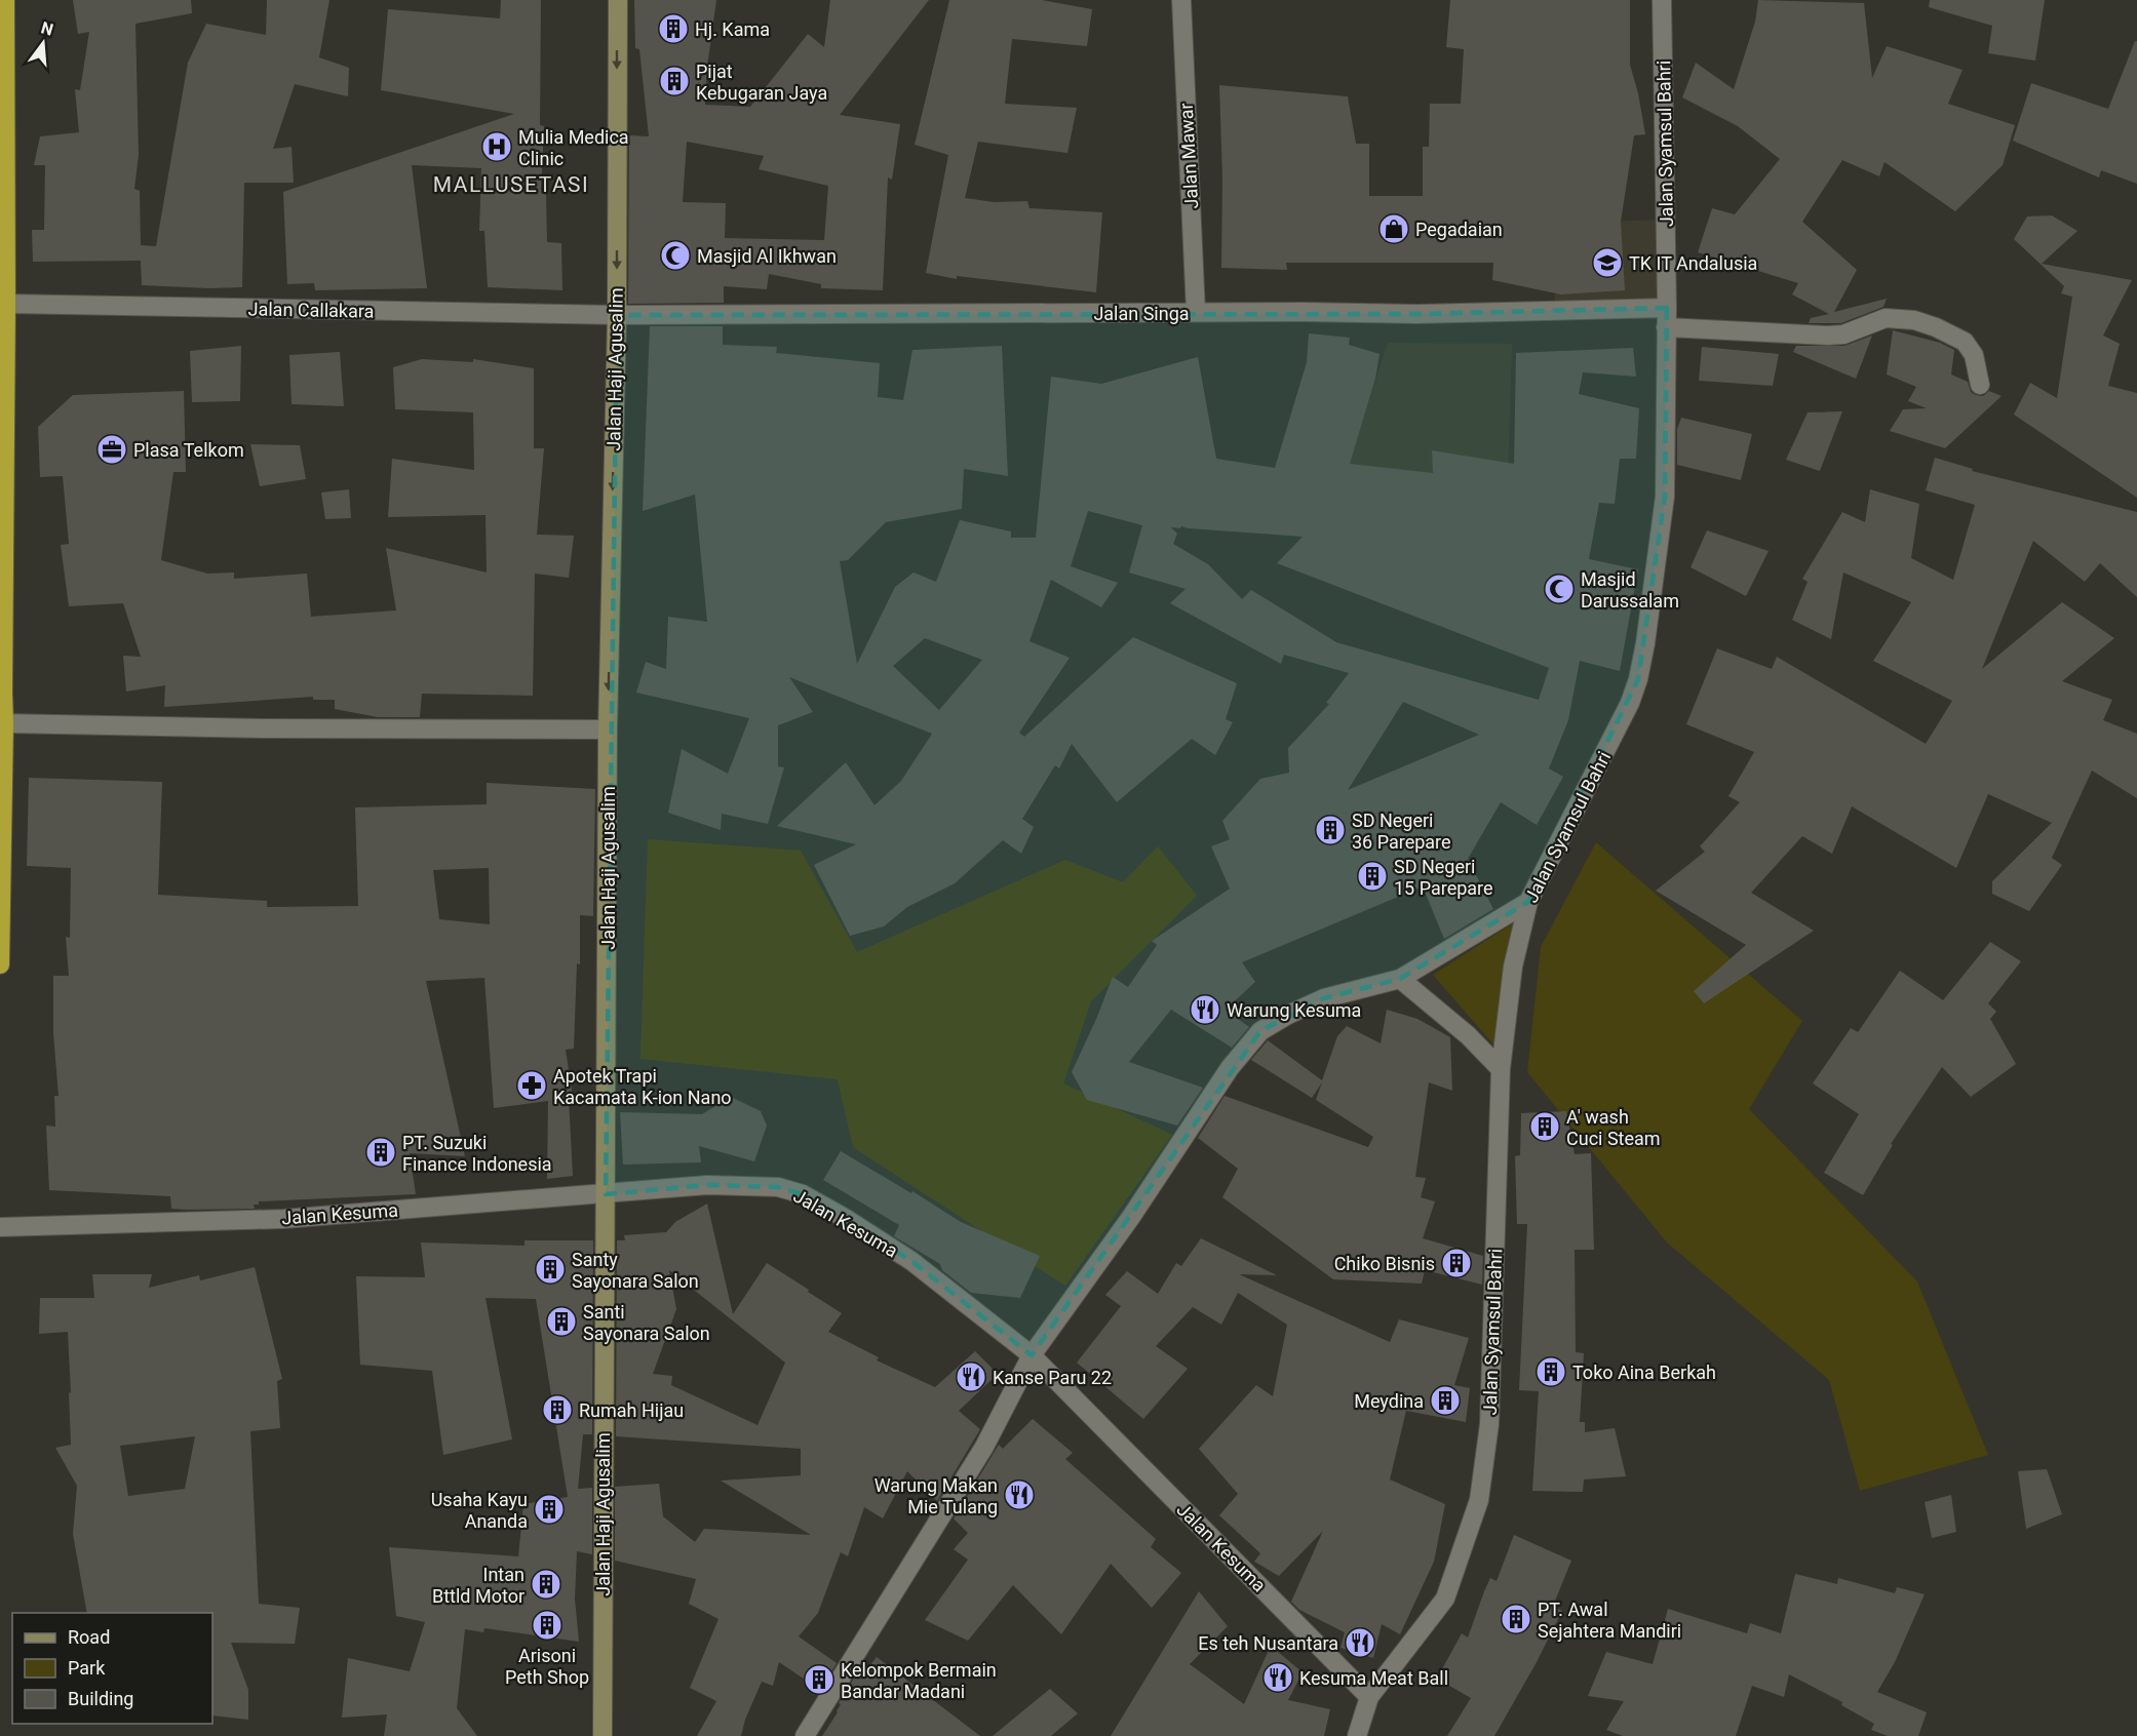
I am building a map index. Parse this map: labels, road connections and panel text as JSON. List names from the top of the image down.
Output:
{
  "streets": {
    "street": [
      "Jalan Syamsul Bahri",
      "Jalan Mawar",
      "Jalan Callakara",
      "Jalan Singa",
      "Jalan Haji Agusalim",
      "Jalan Kesuma"
    ]
  },
  "crossings": [
    ["Jalan Syamsul Bahri", "Jalan Singa"],
    ["Jalan Syamsul Bahri", "Jalan Kesuma"],
    ["Jalan Mawar", "Jalan Singa"],
    ["Jalan Callakara", "Jalan Singa"],
    ["Jalan Callakara", "Jalan Haji Agusalim"],
    ["Jalan Singa", "Jalan Haji Agusalim"],
    ["Jalan Haji Agusalim", "Jalan Kesuma"]
  ],
  "one_way": ["Jalan Haji Agusalim"],
  "districts": ["MALLUSETASI"],
  "places": {
    "building": [
      "Hj. Kama",
      "Pijat Kebugaran Jaya",
      "SD Negeri 36 Parepare",
      "SD Negeri 15 Parepare",
      "A' wash Cuci Steam",
      "PT. Suzuki Finance Indonesia",
      "Chiko Bisnis",
      "Santy Sayonara Salon",
      "Santi Sayonara Salon",
      "Toko Aina Berkah",
      "Meydina",
      "Rumah Hijau",
      "Usaha Kayu Ananda",
      "Intan Bttld Motor",
      "PT. Awal Sejahtera Mandiri",
      "Arisoni Peth Shop",
      "Kelompok Bermain Bandar Madani"
    ],
    "hospital": ["Mulia Medica Clinic"],
    "shop": ["Pegadaian"],
    "mosque": ["Masjid Al Ikhwan", "Masjid Darussalam"],
    "school or university": ["TK IT Andalusia"],
    "office": ["Plasa Telkom"],
    "restaurant": [
      "Warung Kesuma",
      "Kanse Paru 22",
      "Warung Makan Mie Tulang",
      "Es teh Nusantara",
      "Kesuma Meat Ball"
    ],
    "pharmacy": ["Apotek Trapi Kacamata K-ion Nano"]
  },
  "legend": ["Road", "Park", "Building"],
  "north": "top"
}
